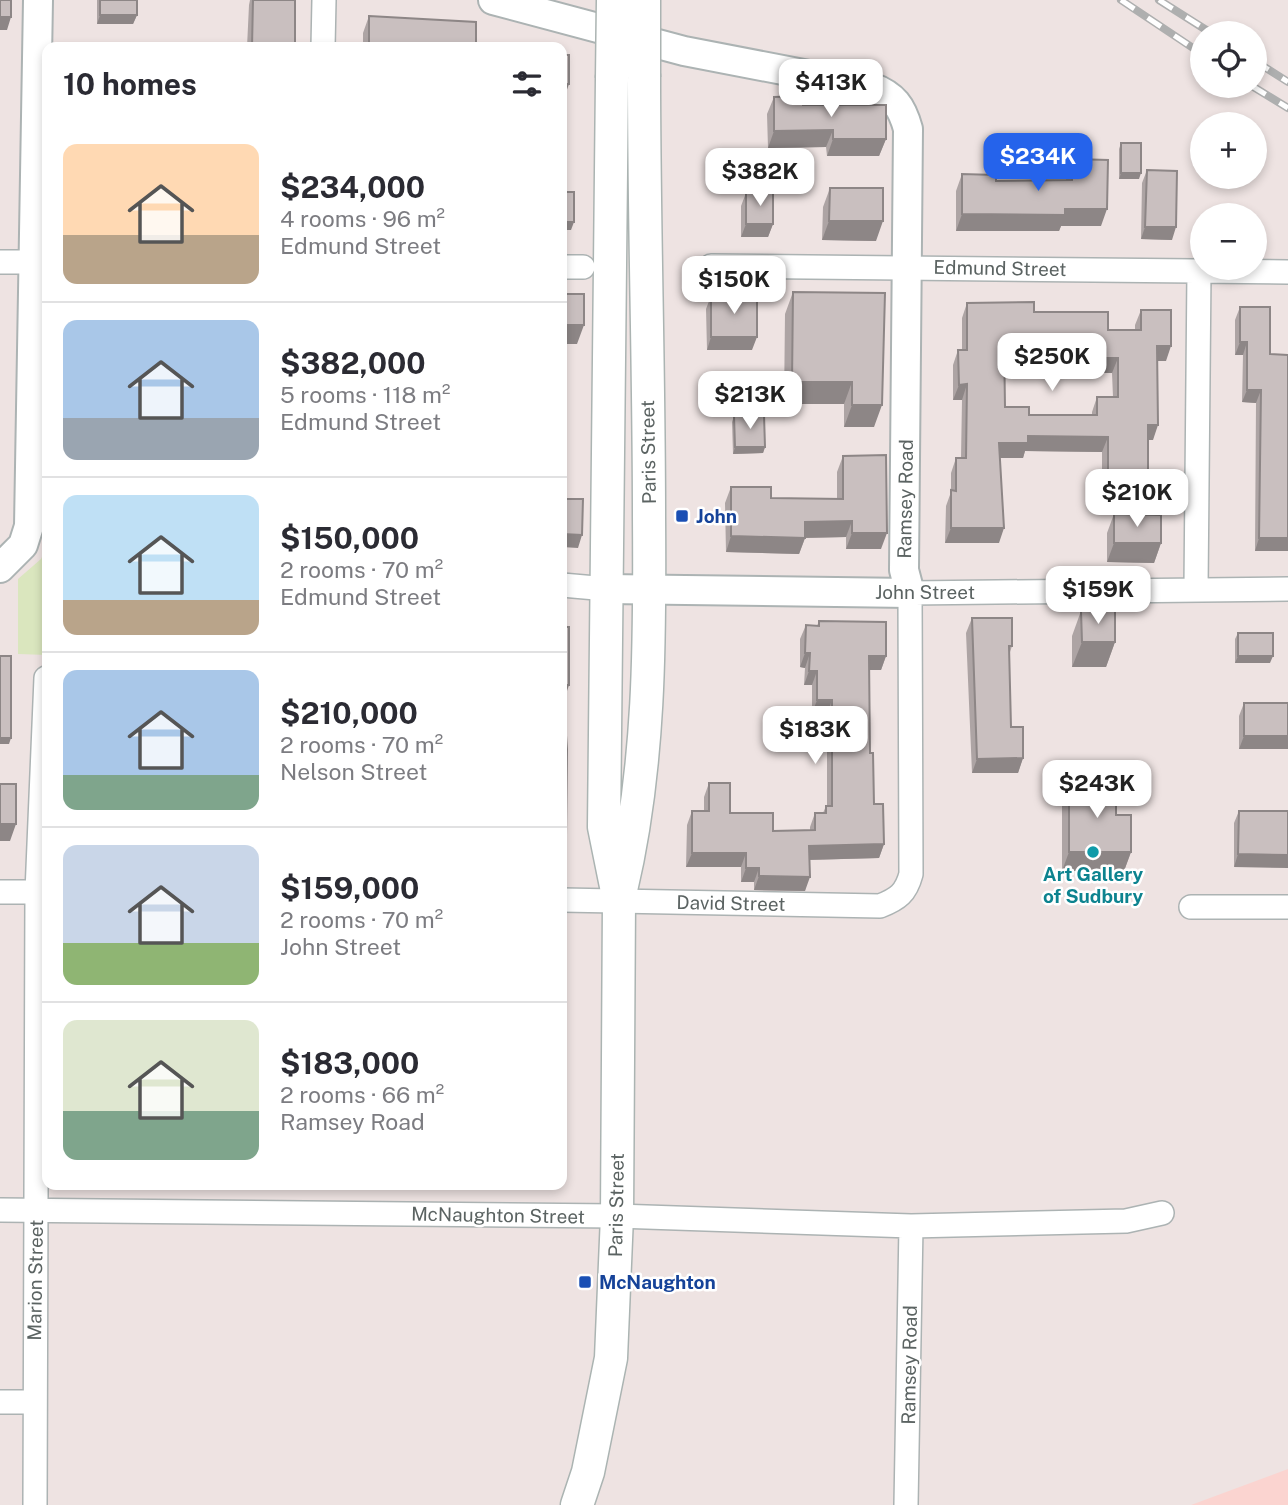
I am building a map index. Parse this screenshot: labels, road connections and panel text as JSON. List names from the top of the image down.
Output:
{
  "streets": {
    "main road": ["Paris Street"],
    "street": [
      "Edmund Street",
      "Ramsey Road",
      "John Street",
      "David Street",
      "McNaughton Street",
      "Marion Street"
    ]
  },
  "crossings": [
    ["Edmund Street", "Ramsey Road"],
    ["Paris Street", "John Street"],
    ["Paris Street", "David Street"],
    ["Paris Street", "McNaughton Street"],
    ["Ramsey Road", "John Street"],
    ["Ramsey Road", "David Street"],
    ["Ramsey Road", "McNaughton Street"],
    ["McNaughton Street", "Marion Street"]
  ],
  "places": {
    "transit": ["John", "McNaughton"],
    "other": ["Art Gallery of Sudbury"]
  },
  "page": {
    "map_buttons": ["+", "−"],
    "heading": "10 homes",
    "price": [
      "$413K",
      "$234K",
      "$382K",
      "$150K",
      "$250K",
      "$213K",
      "$210K",
      "$159K",
      "$183K",
      "$243K"
    ],
    "list": [
      {
        "name": "$234,000",
        "note": "4 rooms · 96 m² · Edmund Street"
      },
      {
        "name": "$382,000",
        "note": "5 rooms · 118 m² · Edmund Street"
      },
      {
        "name": "$150,000",
        "note": "2 rooms · 70 m² · Edmund Street"
      },
      {
        "name": "$210,000",
        "note": "2 rooms · 70 m² · Nelson Street"
      },
      {
        "name": "$159,000",
        "note": "2 rooms · 70 m² · John Street"
      },
      {
        "name": "$183,000",
        "note": "2 rooms · 66 m² · Ramsey Road"
      }
    ]
  }
}
